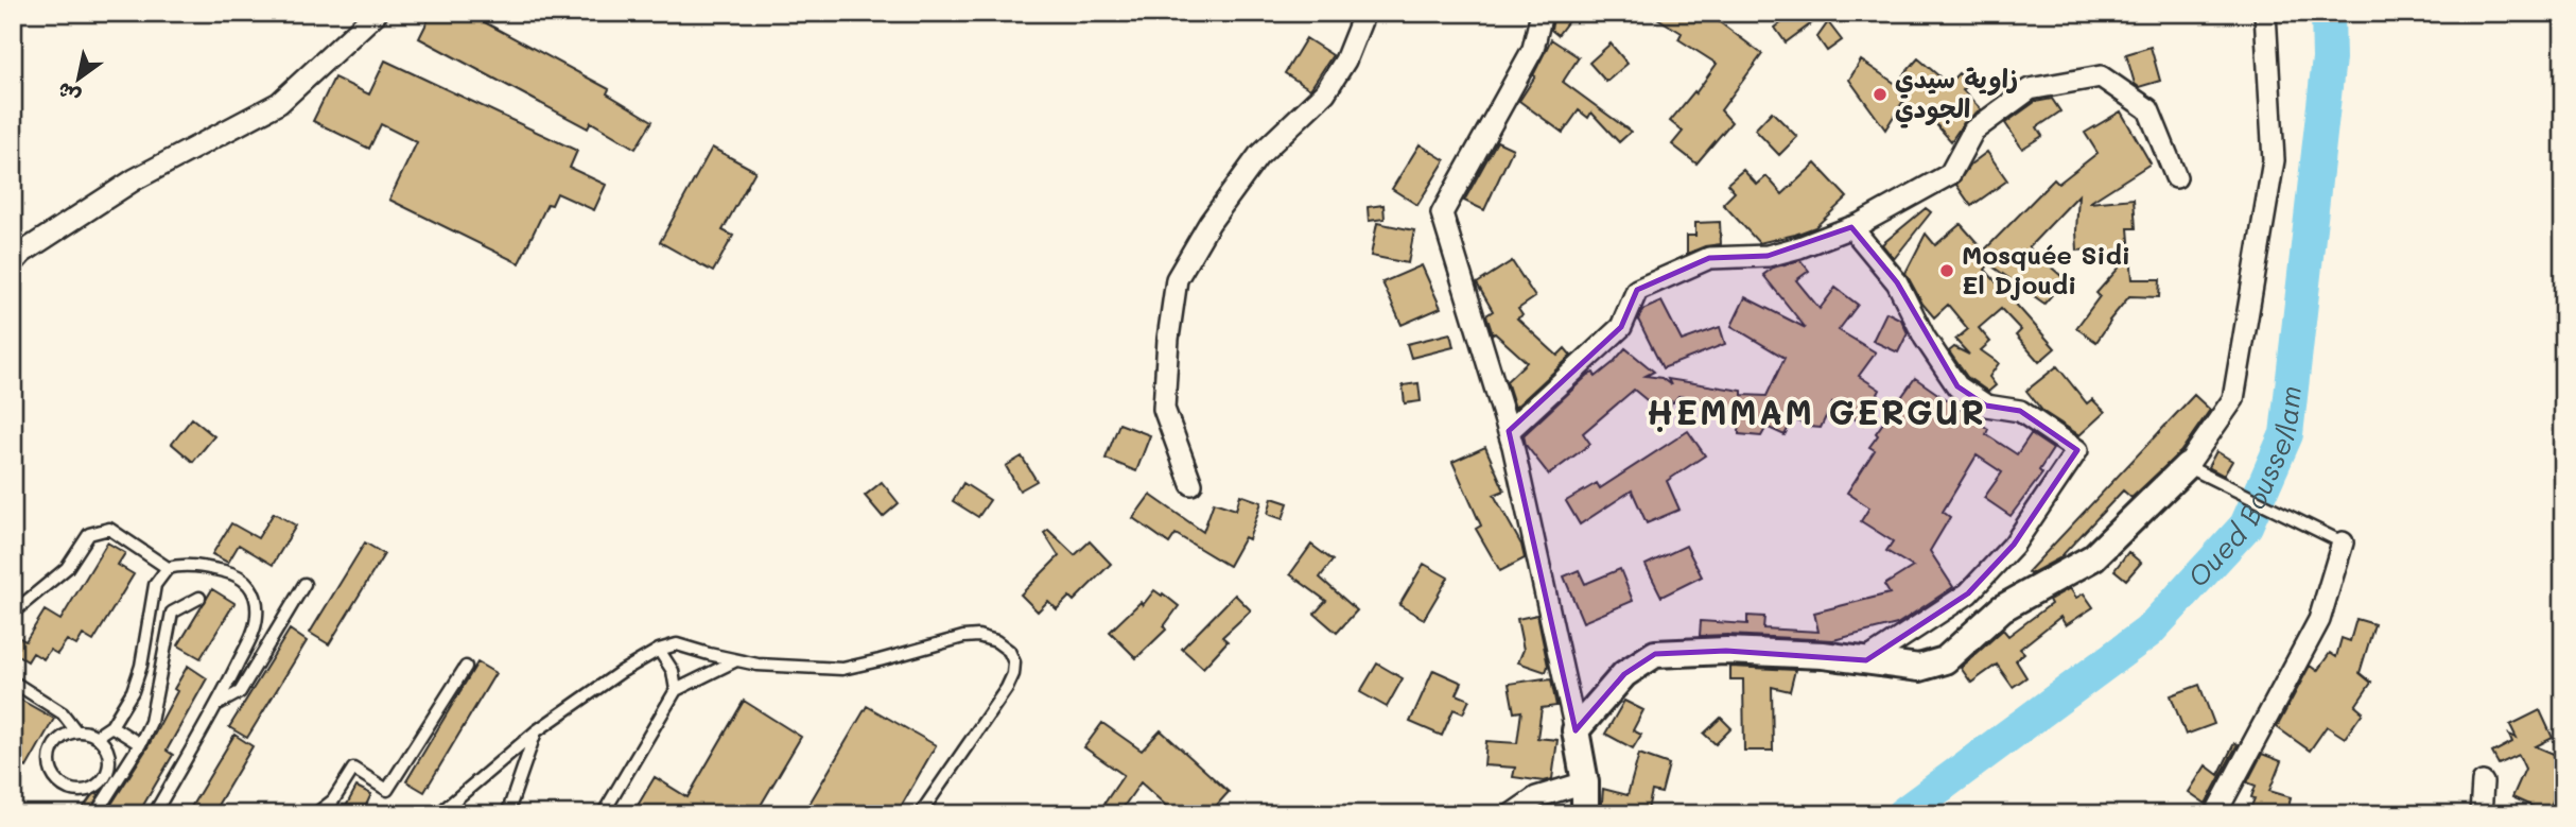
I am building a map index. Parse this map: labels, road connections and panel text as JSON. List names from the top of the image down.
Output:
{
  "districts": ["ḤEMMAM GERGUR"],
  "water": ["Oued Boussellam"],
  "places": ["زاوية سيدي الجودي", "Mosquée Sidi El Djoudi"],
  "north": "bottom left"
}
